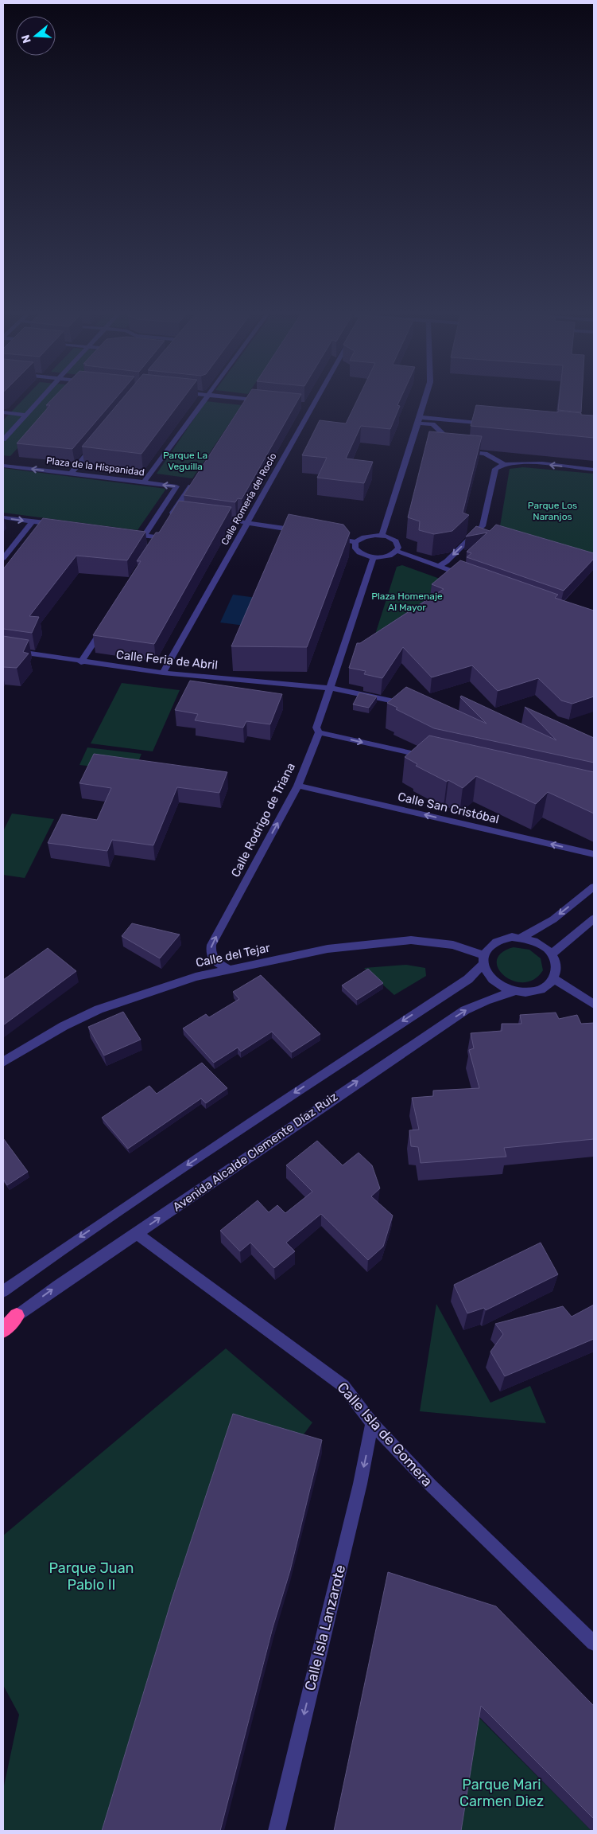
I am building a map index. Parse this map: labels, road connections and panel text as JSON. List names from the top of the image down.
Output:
{
  "streets": {
    "street": [
      "Plaza de la Hispanidad",
      "Calle Romería del Rocío",
      "Calle Feria de Abril",
      "Calle San Cristóbal",
      "Calle Rodrigo de Triana",
      "Calle del Tejar",
      "Avenida Alcalde Clemente Díaz Ruiz",
      "Calle Isla de Gomera",
      "Calle Isla Lanzarote"
    ]
  },
  "crossings": [
    ["Calle Romería del Rocío", "Calle Feria de Abril"],
    ["Calle Feria de Abril", "Calle Rodrigo de Triana"],
    ["Calle San Cristóbal", "Calle Rodrigo de Triana"],
    ["Calle Rodrigo de Triana", "Calle del Tejar"],
    ["Calle del Tejar", "Avenida Alcalde Clemente Díaz Ruiz"],
    ["Avenida Alcalde Clemente Díaz Ruiz", "Calle Isla de Gomera"],
    ["Calle Isla de Gomera", "Calle Isla Lanzarote"]
  ],
  "one_way": ["Calle Rodrigo de Triana", "Calle Isla Lanzarote"],
  "parks": [
    "Parque La Veguilla",
    "Parque Los Naranjos",
    "Plaza Homenaje Al Mayor",
    "Parque Juan Pablo II",
    "Parque Mari Carmen Diez"
  ],
  "north": "left"
}
